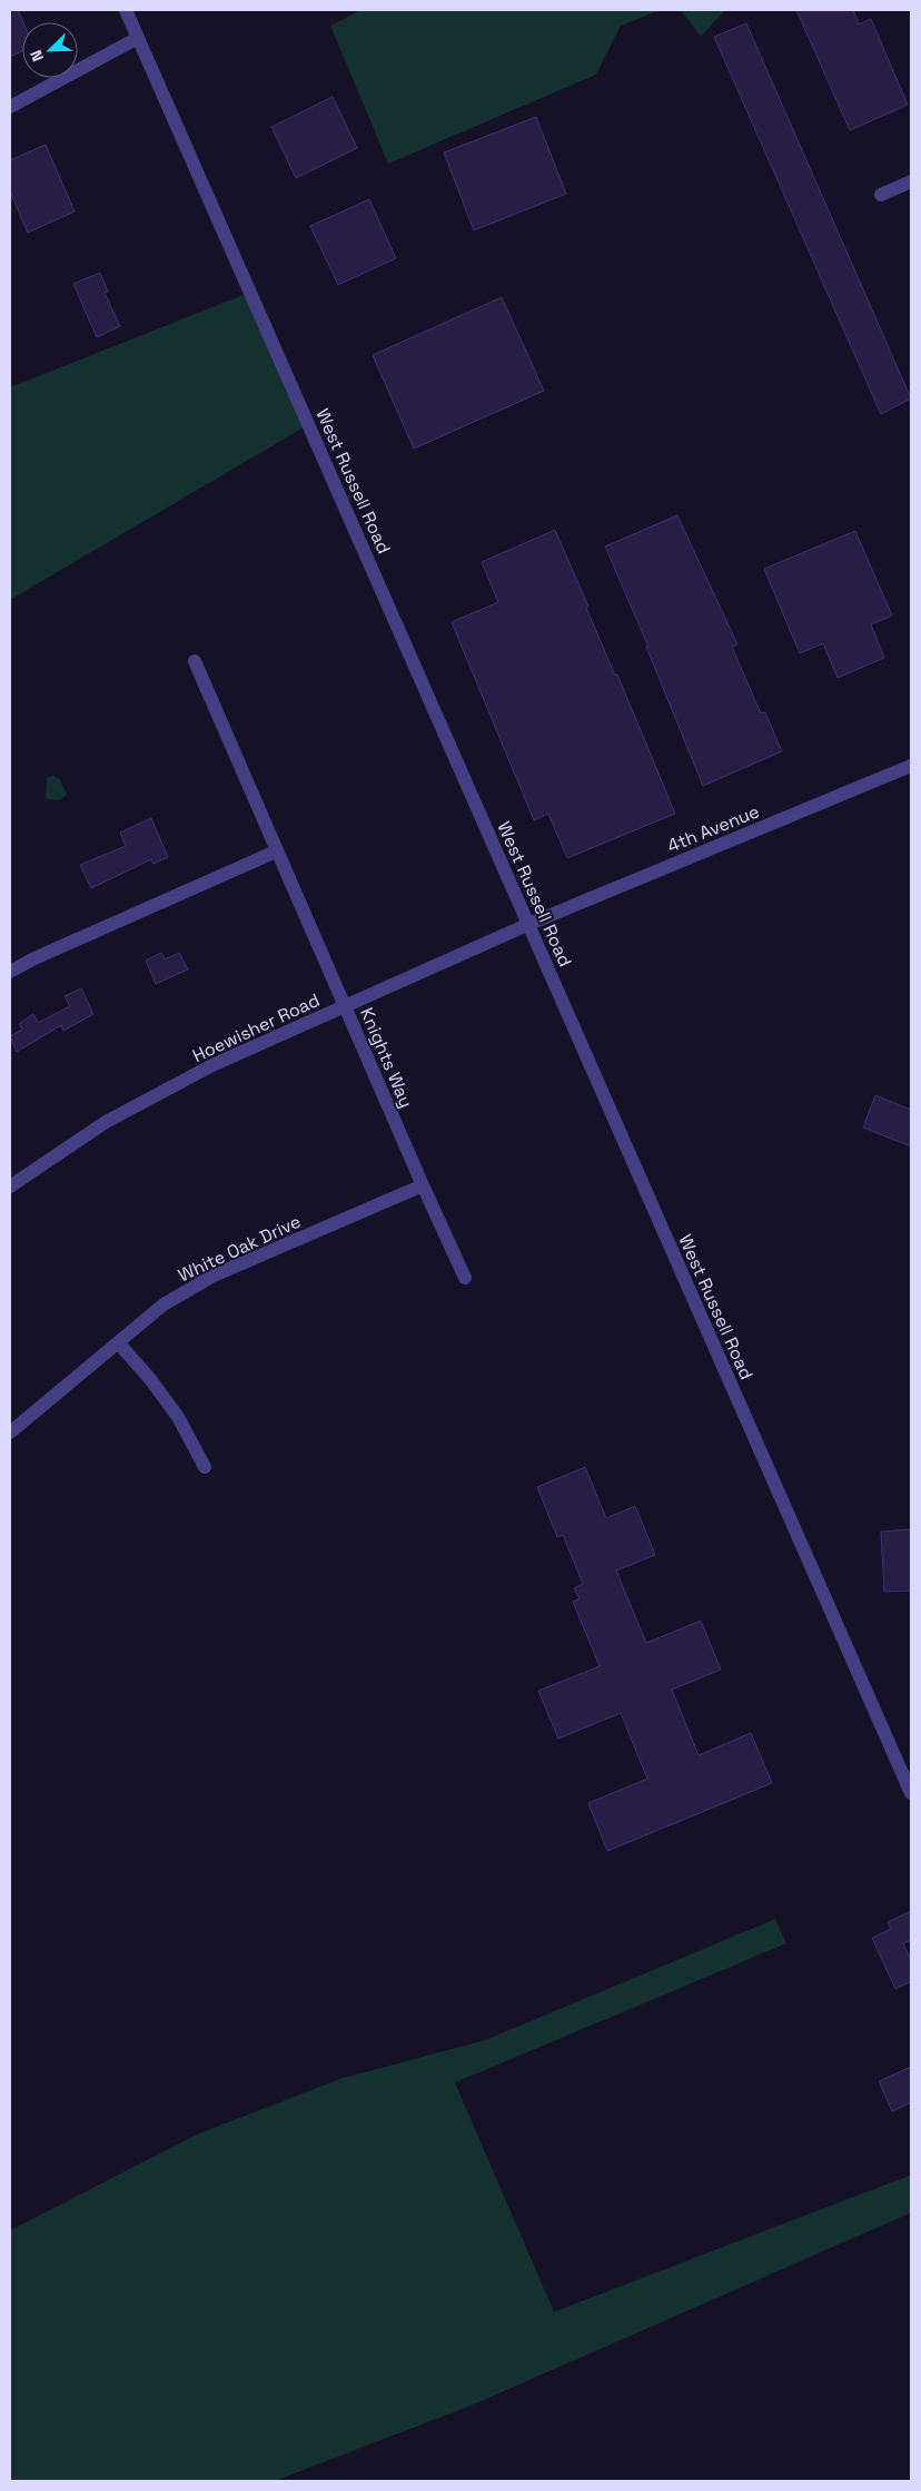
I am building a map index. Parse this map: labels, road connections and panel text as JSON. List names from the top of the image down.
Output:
{
  "streets": {
    "street": [
      "West Russell Road",
      "4th Avenue",
      "Hoewisher Road",
      "Knights Way",
      "White Oak Drive"
    ]
  },
  "crossings": [
    ["West Russell Road", "4th Avenue"],
    ["West Russell Road", "Hoewisher Road"],
    ["4th Avenue", "Hoewisher Road"],
    ["Hoewisher Road", "Knights Way"],
    ["Knights Way", "White Oak Drive"]
  ],
  "north": "bottom left"
}
